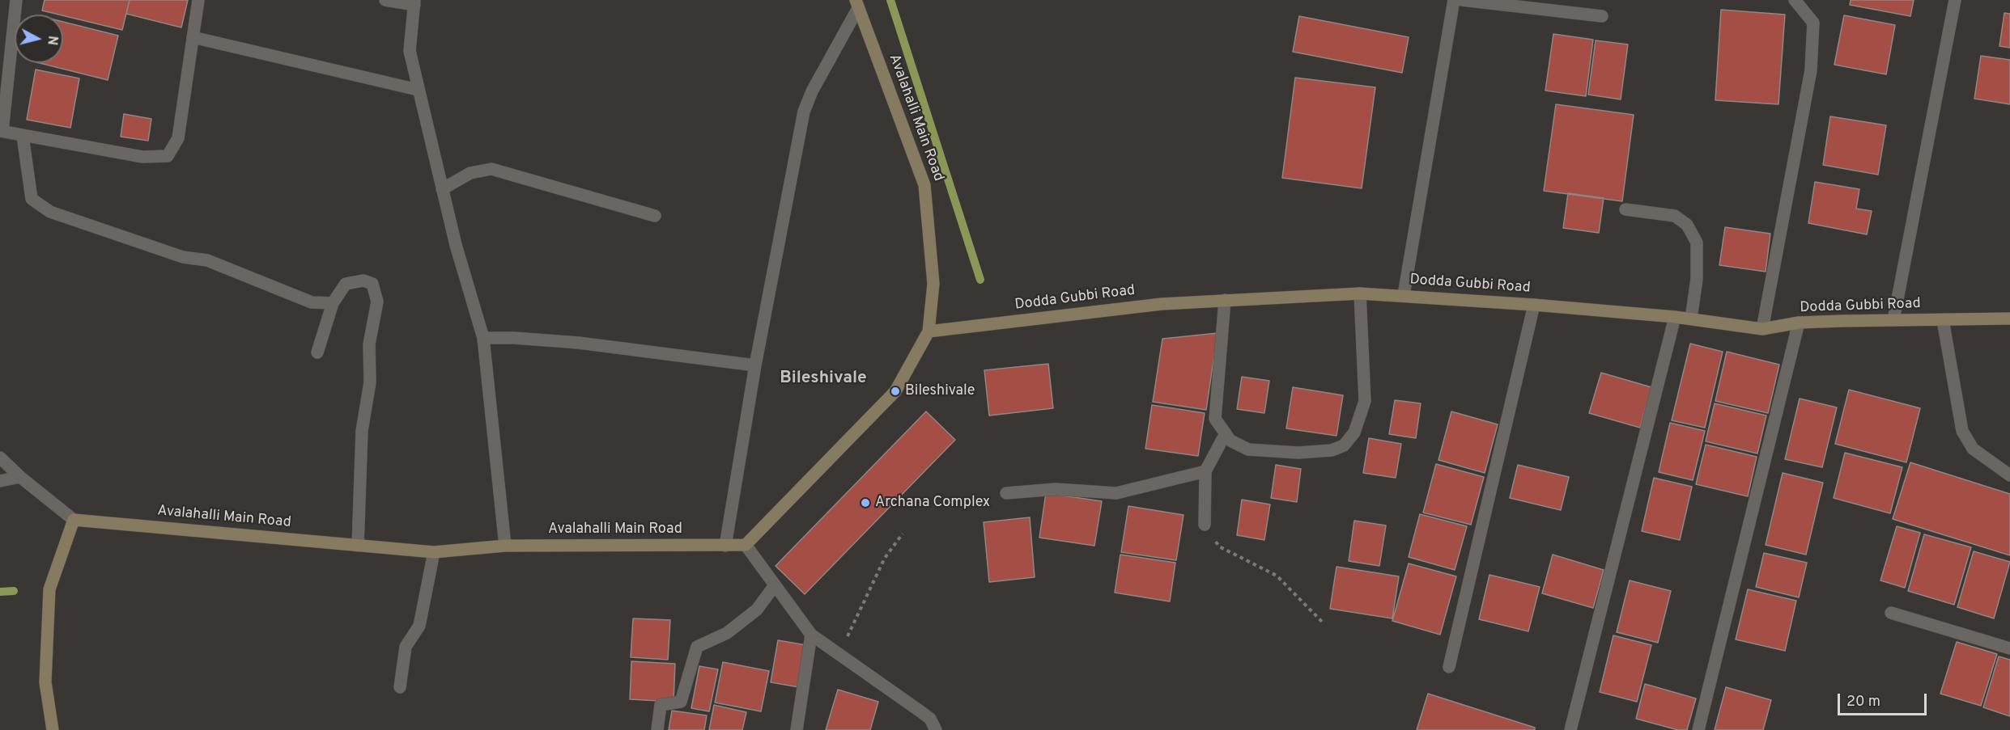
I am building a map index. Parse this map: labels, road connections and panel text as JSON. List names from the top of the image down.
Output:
{
  "streets": {
    "main road": ["Avalahalli Main Road", "Dodda Gubbi Road"]
  },
  "crossings": [
    ["Avalahalli Main Road", "Dodda Gubbi Road"]
  ],
  "districts": ["Bileshivale"],
  "places": ["Bileshivale", "Archana Complex"],
  "scale_bar": "20 m",
  "north": "right"
}
